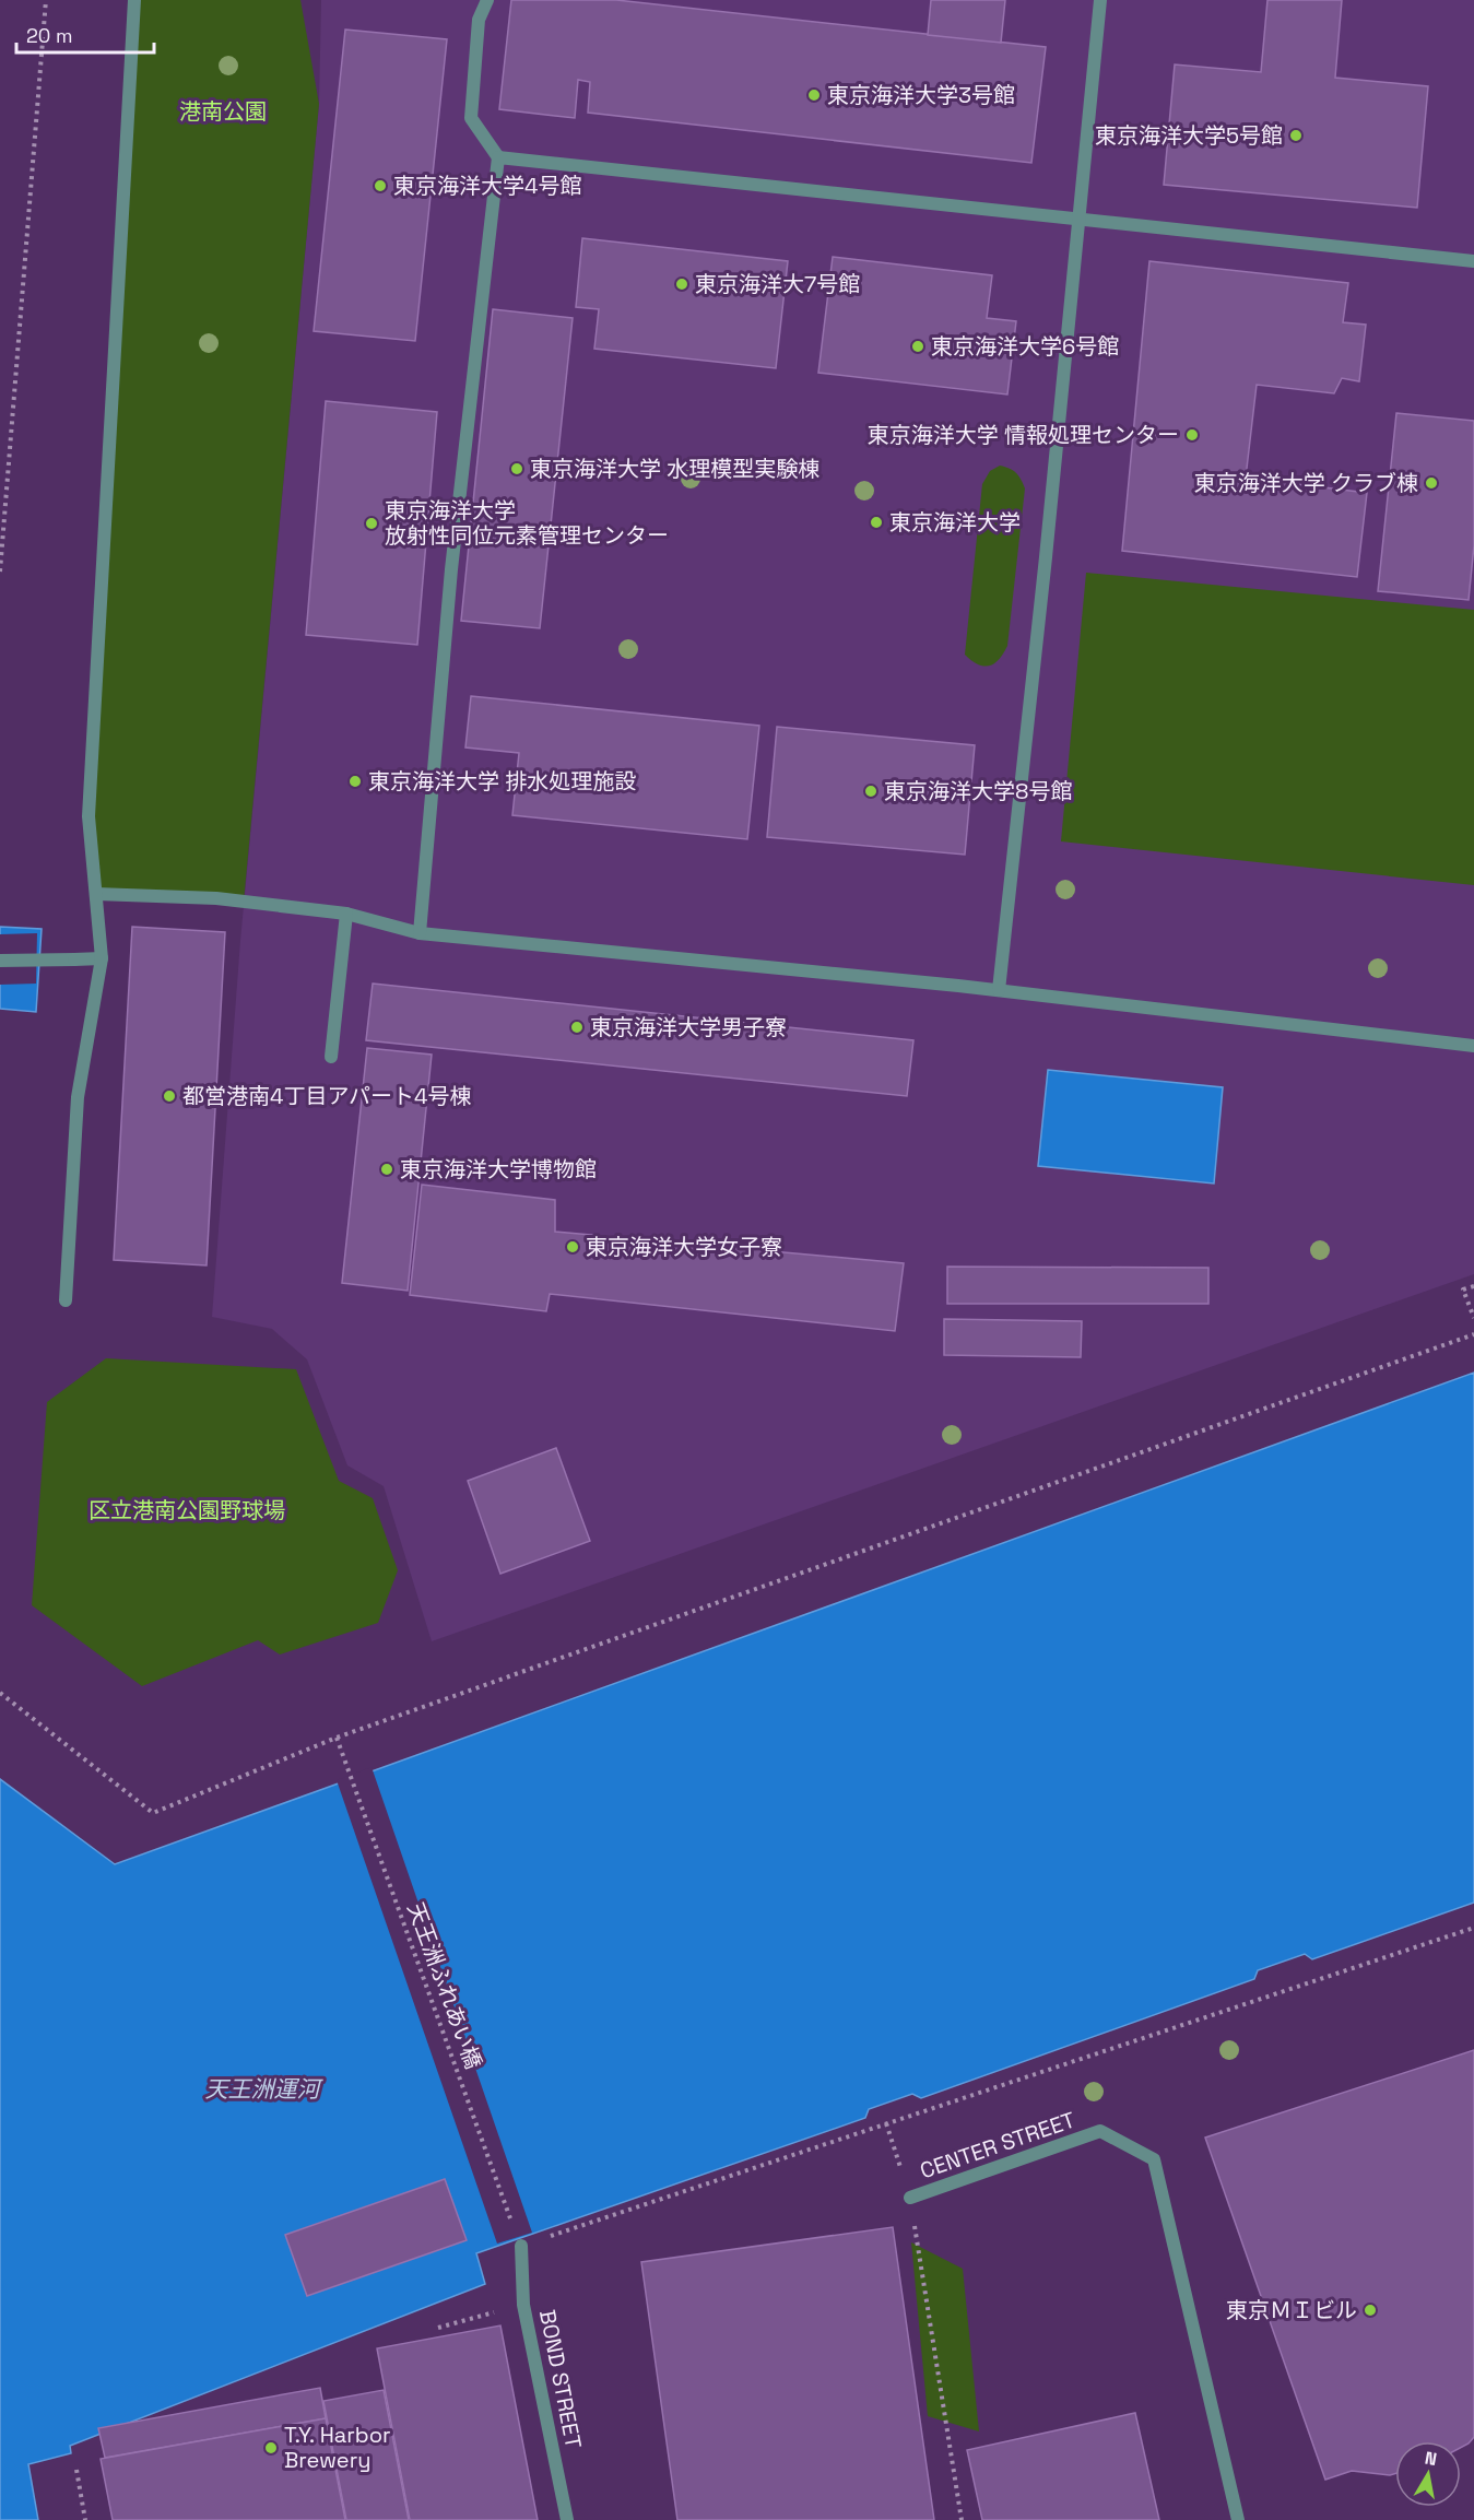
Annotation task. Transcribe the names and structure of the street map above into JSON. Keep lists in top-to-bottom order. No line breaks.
{"streets":{"street":["CENTER STREET","BOND STREET"],"path":["天王洲ふれあい橋"]},"crossings":[["天王洲ふれあい橋","BOND STREET"]],"water":["天王洲運河"],"parks":["港南公園","区立港南公園野球場"],"places":["東京海洋大学3号館","東京海洋大学5号館","東京海洋大学4号館","東京海洋大7号館","東京海洋大学6号館","東京海洋大学 情報処理センター","東京海洋大学 水理模型実験棟","東京海洋大学 クラブ棟","東京海洋大学","東京海洋大学 放射性同位元素管理センター","東京海洋大学 排水処理施設","東京海洋大学8号館","東京海洋大学男子寮","都営港南4丁目アパート4号棟","東京海洋大学博物館","東京海洋大学女子寮","東京ＭＩビル","T.Y. Harbor Brewery"],"scale_bar":"20 m","north":"top"}
